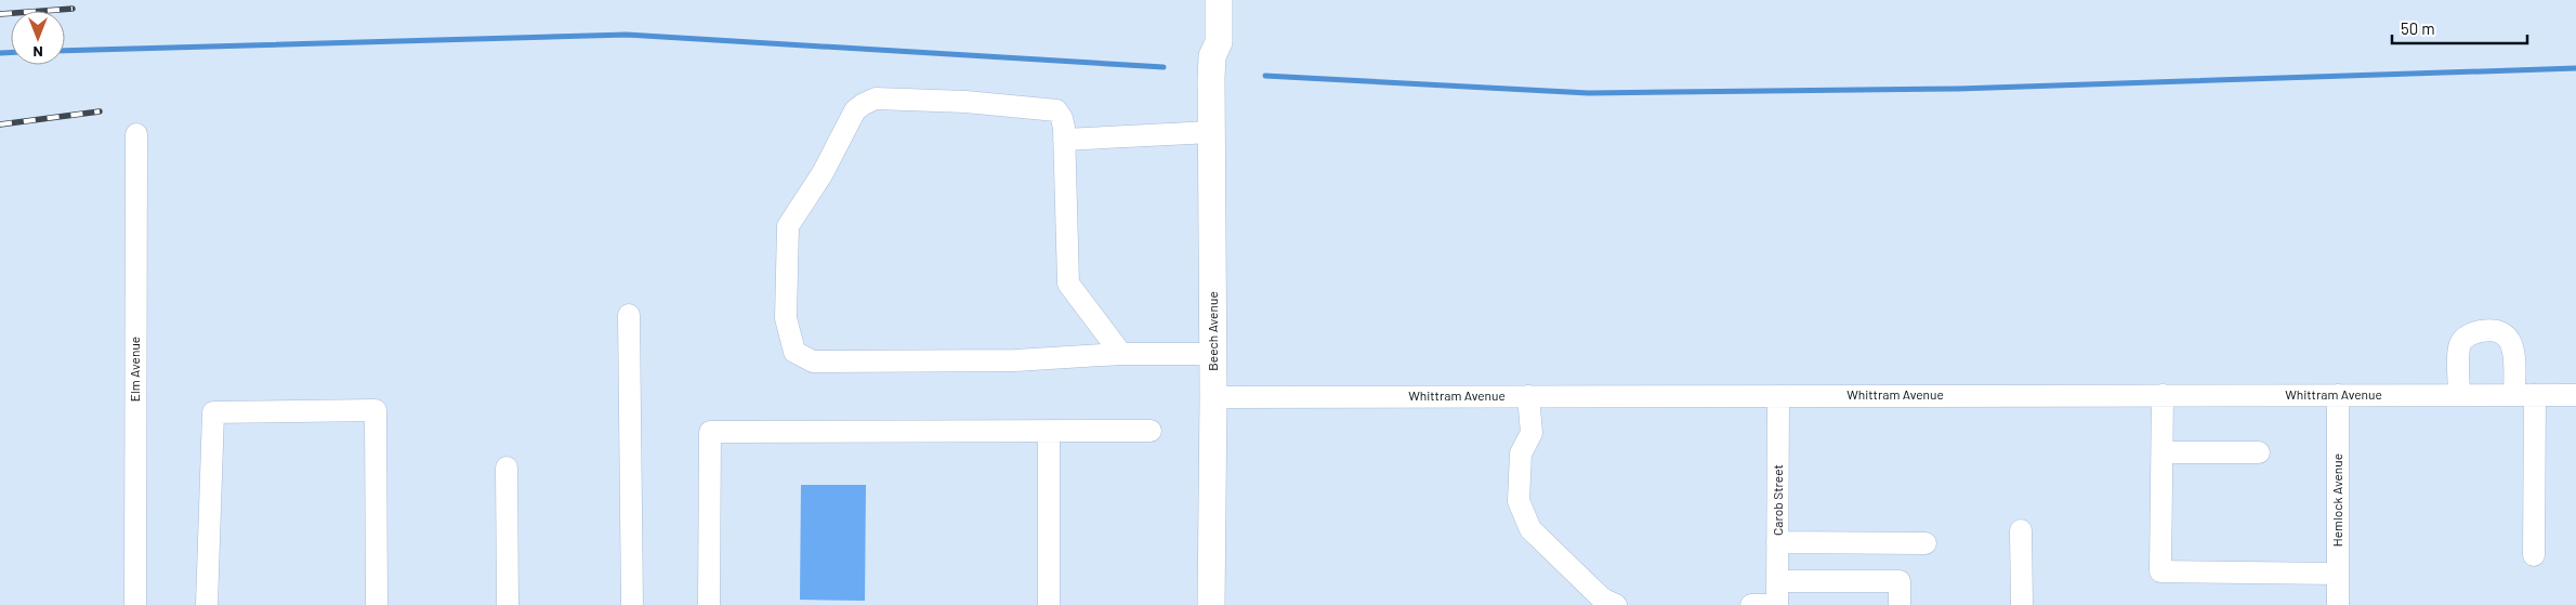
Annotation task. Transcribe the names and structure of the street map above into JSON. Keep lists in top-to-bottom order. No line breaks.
{"streets":{"main road":["Beech Avenue"],"street":["Elm Avenue","Whittram Avenue","Carob Street","Hemlock Avenue"]},"crossings":[["Beech Avenue","Whittram Avenue"],["Whittram Avenue","Carob Street"],["Whittram Avenue","Hemlock Avenue"]],"scale_bar":"50 m","north":"bottom"}
